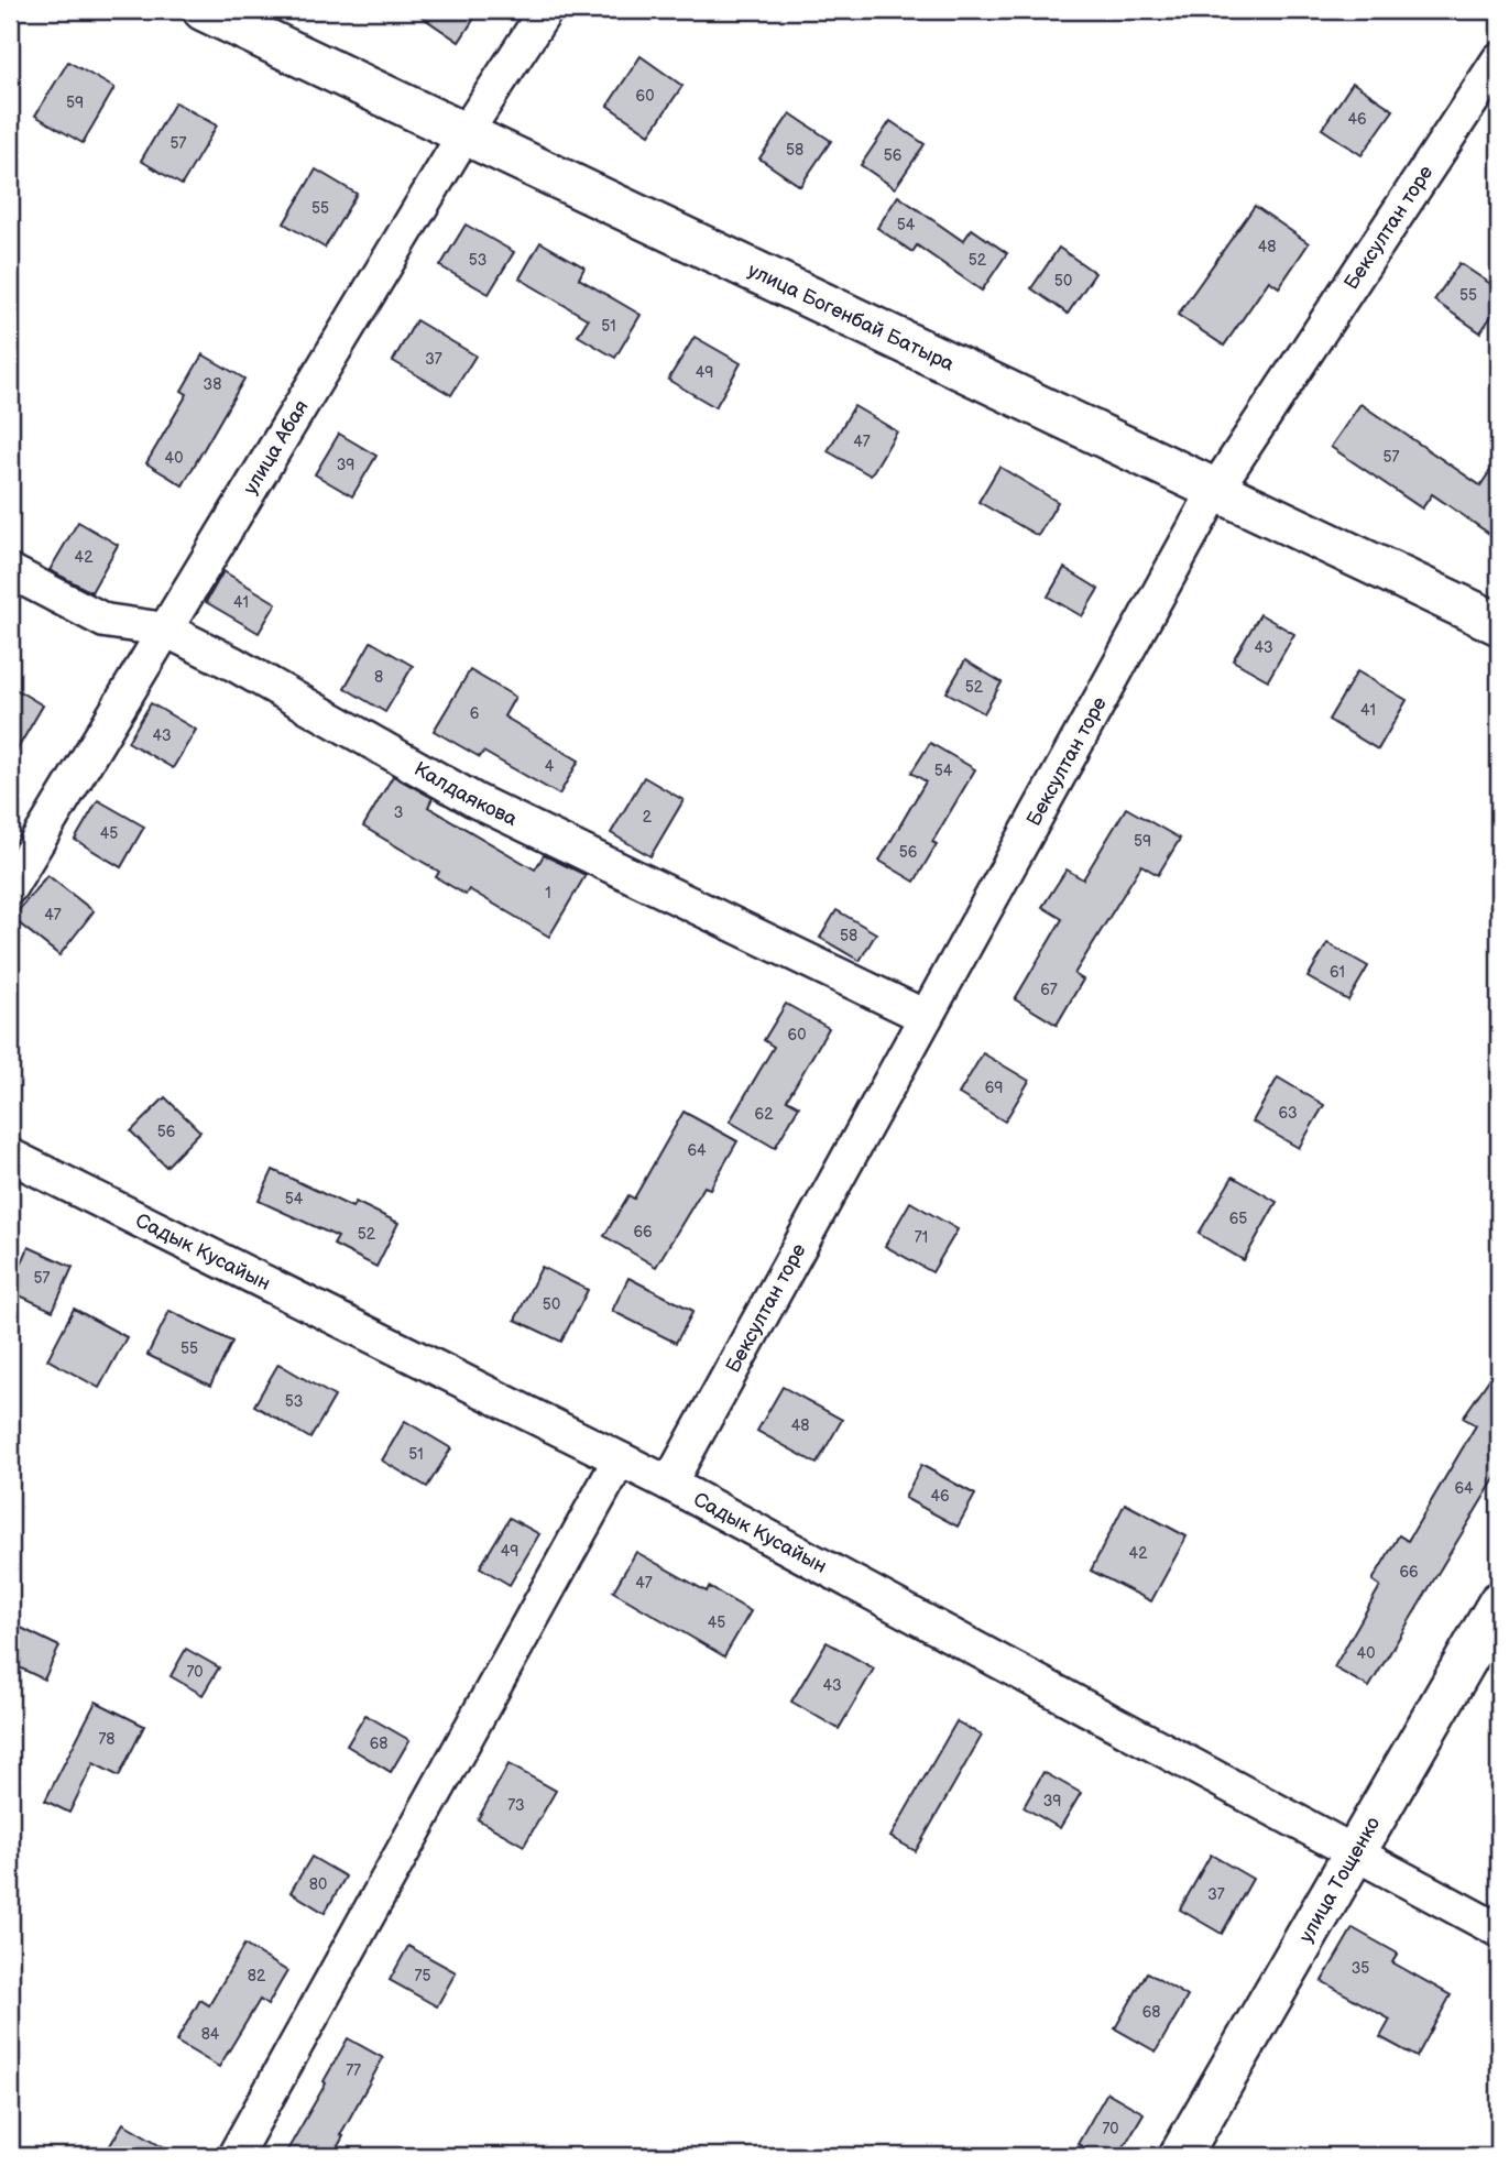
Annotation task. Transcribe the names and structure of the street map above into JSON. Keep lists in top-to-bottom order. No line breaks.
{"streets":{"street":["Бексултан торе","улица Богенбай Батыра","улица Абая","Калдаякова","Садык Кусайын","улица Тощенко"]},"crossings":[["Бексултан торе","улица Богенбай Батыра"],["Бексултан торе","Калдаякова"],["Бексултан торе","Садык Кусайын"],["улица Богенбай Батыра","улица Абая"],["улица Абая","Калдаякова"],["Садык Кусайын","улица Тощенко"]],"house_numbers":["60","59","46","57","58","56","55","54","48","53","52","50","55","51","37","49","38","47","57","40","39","42","41","43","8","52","41","6","43","4","54","3","2","45","59","56","1","47","58","61","67","60","69","63","62","56","64","54","65","66","52","71","57","50","55","53","48","51","64","46","49","42","66","47","45","40","70","43","78","68","39","73","80","37","35","82","75","68","84","77","70"]}
